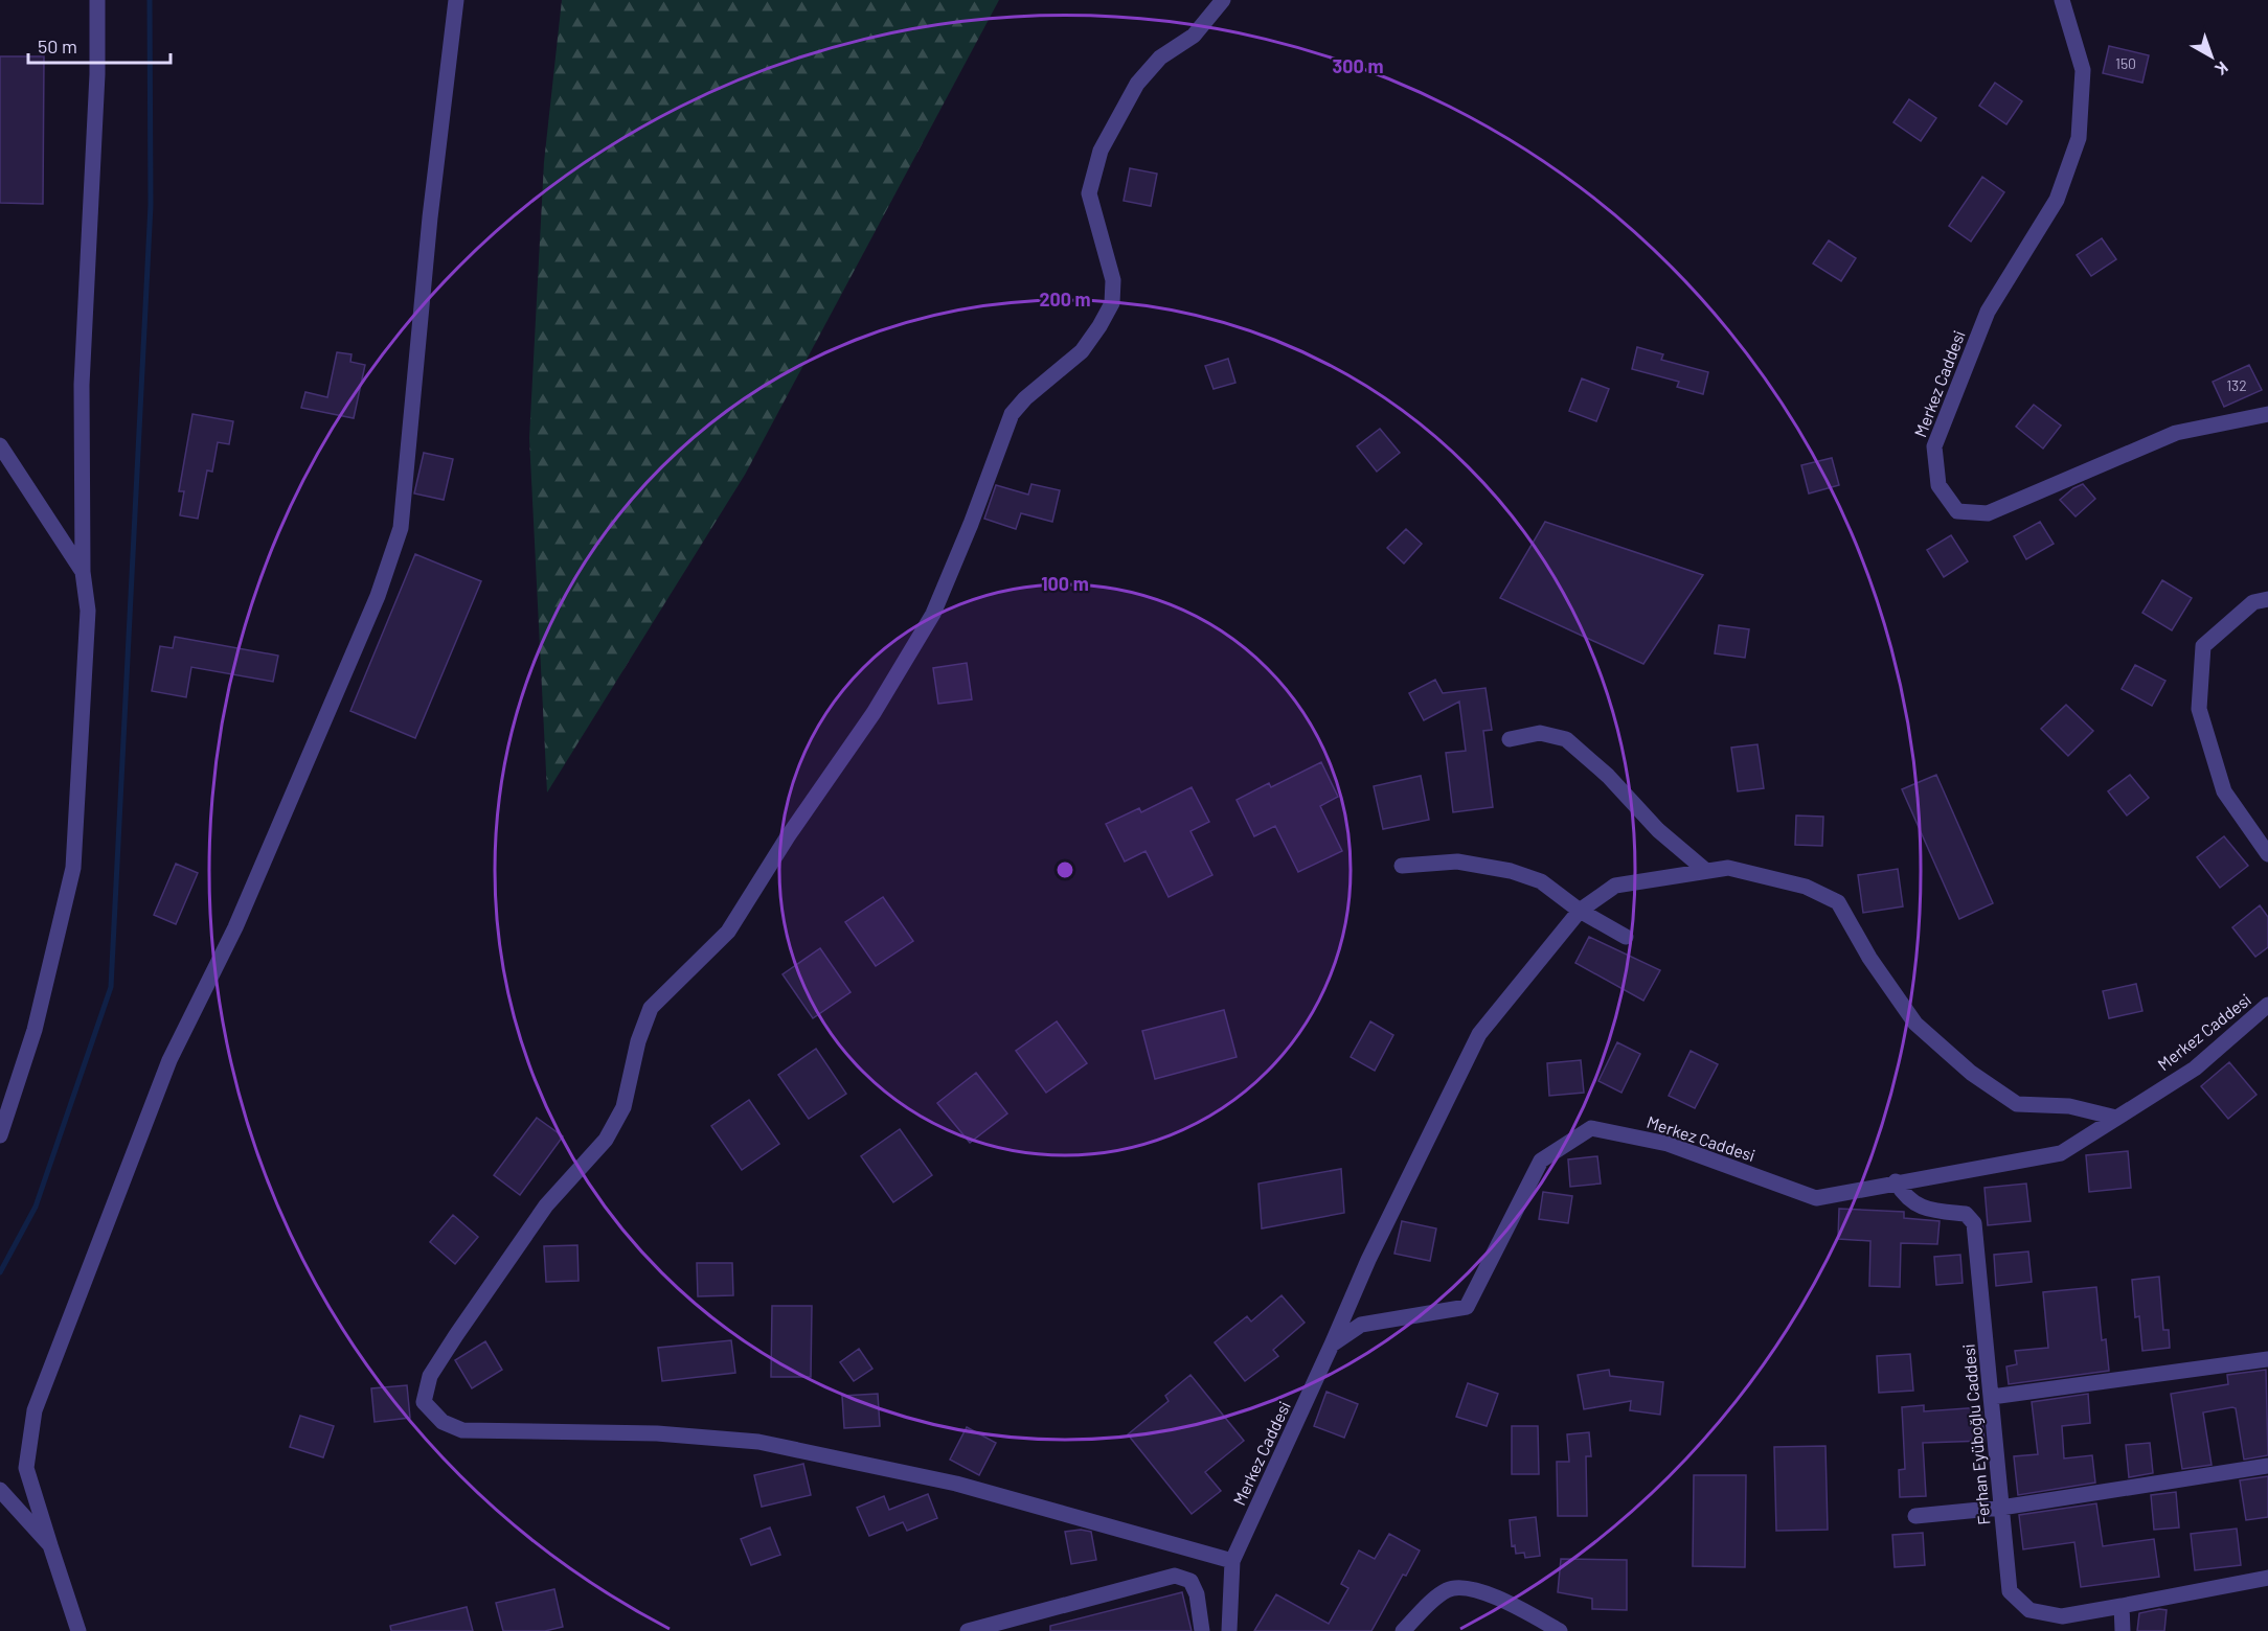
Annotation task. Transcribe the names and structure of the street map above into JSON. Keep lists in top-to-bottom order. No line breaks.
{"streets":{"street":["Merkez Caddesi","Ferhan Eyüboğlu Caddesi"]},"crossings":[["Merkez Caddesi","Ferhan Eyüboğlu Caddesi"]],"house_numbers":["150","132"],"scale_bar":"50 m","north":"bottom right","rings":["300 m","200 m","100 m"]}
